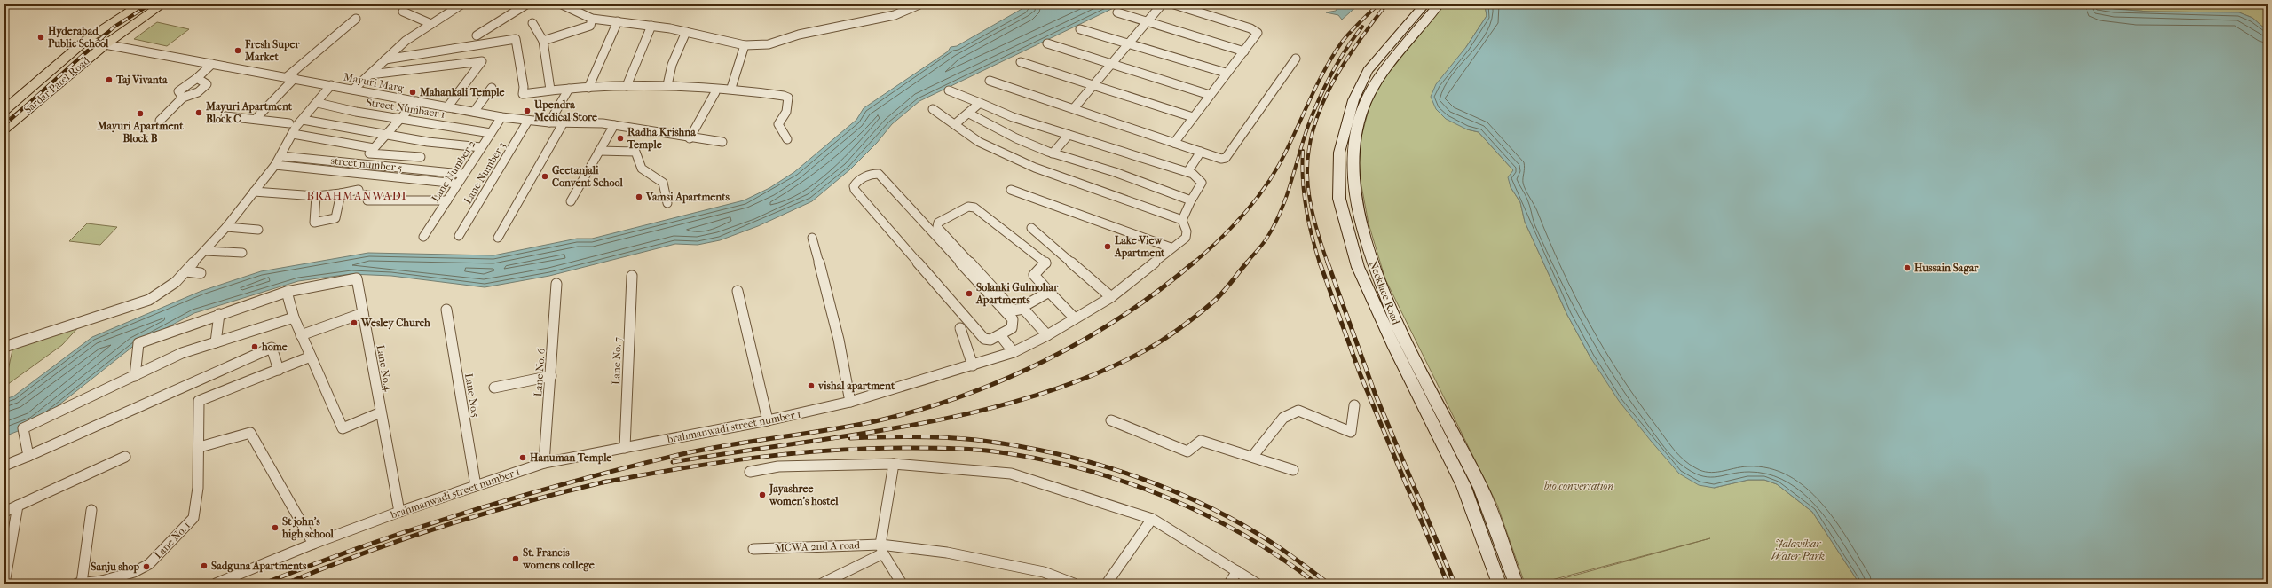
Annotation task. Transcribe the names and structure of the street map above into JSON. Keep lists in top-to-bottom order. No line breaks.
{"streets":{"main road":["Sardar Patel Road","Necklace Road"],"street":["Mayuri Marg","Street Numbaer 1","street number 5","Lane Number 2","Lane Number 3","Lane No. 7","Lane No.4","Lane No. 6","Lane No.5","brahmanwadi street number 1","Lane No. 1","MCWA 2nd A road"]},"crossings":[["Mayuri Marg","Sardar Patel Road"],["Mayuri Marg","Lane Number 2"],["Mayuri Marg","Lane Number 3"],["Street Numbaer 1","Lane Number 2"],["street number 5","Lane Number 2"],["Lane No. 7","brahmanwadi street number 1"],["Lane No.4","brahmanwadi street number 1"],["Lane No. 6","brahmanwadi street number 1"],["Lane No.5","brahmanwadi street number 1"]],"districts":["BRAHMANWADI"],"parks":["bio conversation","Jalavihar Water Park"],"places":["Hyderabad Public School","Fresh Super Market","Taj Vivanta","Mahankali Temple","Upendra Medical Store","Mayuri Apartment Block C","Mayuri Apartment Block B","Radha Krishna Temple","Geetanjali Convent School","Vamsi Apartments","Lake View Apartment","Hussain Sagar","Solanki Gulmohar Apartments","Wesley Church","home","vishal apartment","Hanuman Temple","Jayashree women's hostel","St john's high school","St. Francis womens college","Sadguna Apartments","Sanju shop"]}
